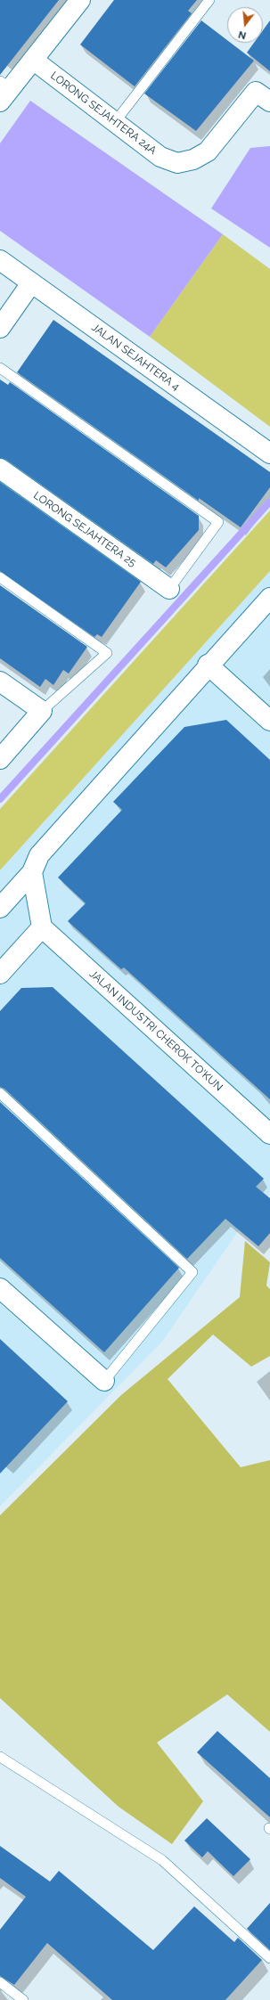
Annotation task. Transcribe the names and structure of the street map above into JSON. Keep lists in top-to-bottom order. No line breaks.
{"streets":{"street":["LORONG SEJAHTERA 24A","JALAN SEJAHTERA 4","LORONG SEJAHTERA 25","JALAN INDUSTRI CHEROK TO'KUN"]},"north":"bottom"}
